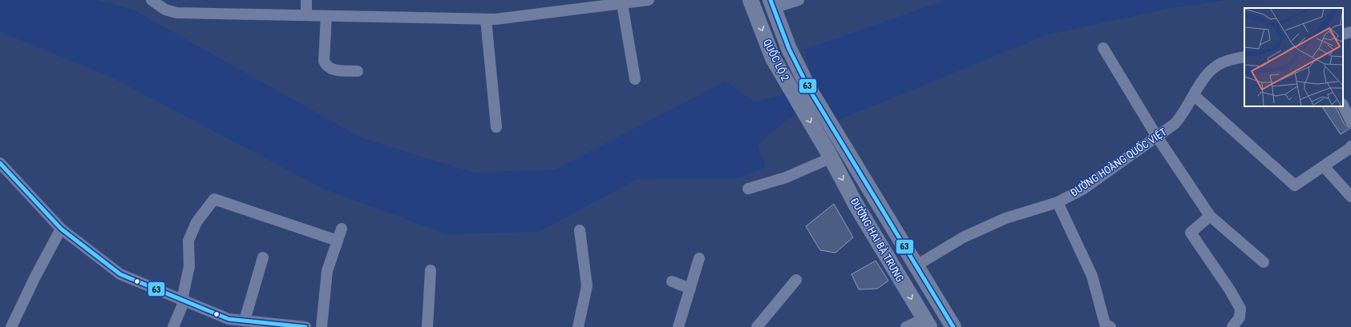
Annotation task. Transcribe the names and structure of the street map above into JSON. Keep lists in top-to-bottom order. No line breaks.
{"streets":{"highway":["QUỐC LỘ 2","ĐƯỜNG HAI BÀ TRƯNG"],"street":["ĐƯỜNG HOÀNG QUỐC VIỆT"]},"crossings":[["QUỐC LỘ 2","ĐƯỜNG HAI BÀ TRƯNG"],["ĐƯỜNG HOÀNG QUỐC VIỆT","ĐƯỜNG HAI BÀ TRƯNG"]],"lines":["transit line 63"]}
